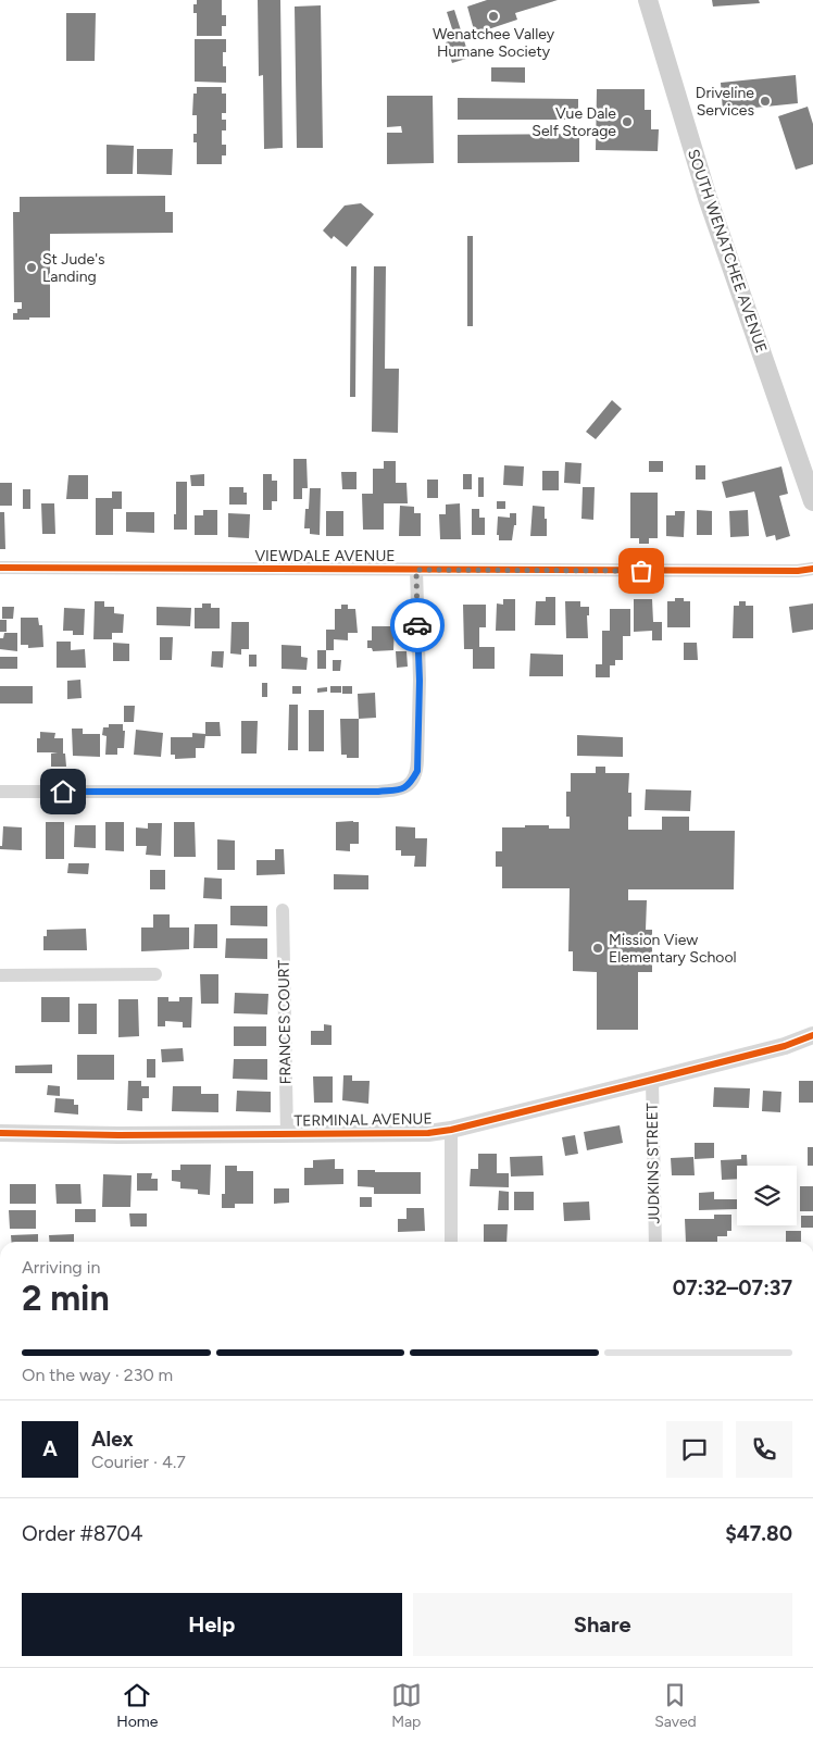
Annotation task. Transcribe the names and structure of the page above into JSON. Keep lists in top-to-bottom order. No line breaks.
{"streets":{"main road":["SOUTH WENATCHEE AVENUE"],"street":["VIEWDALE AVENUE","FRANCES COURT","TERMINAL AVENUE","JUDKINS STREET"]},"crossings":[["FRANCES COURT","TERMINAL AVENUE"],["TERMINAL AVENUE","JUDKINS STREET"]],"places":["Wenatchee Valley Humane Society","Driveline Services","Vue Dale Self Storage","St Jude's Landing","Mission View Elementary School"],"page":{"heading":["2 min","Arriving in","07:32–07:37"],"panel":["Alex","Courier · 4.7","Order #8704","$47.80"],"bar":"On the way · 230 m","round":"A","buttons":["Help","Share"],"tabs":["Home","Map","Saved"]}}
